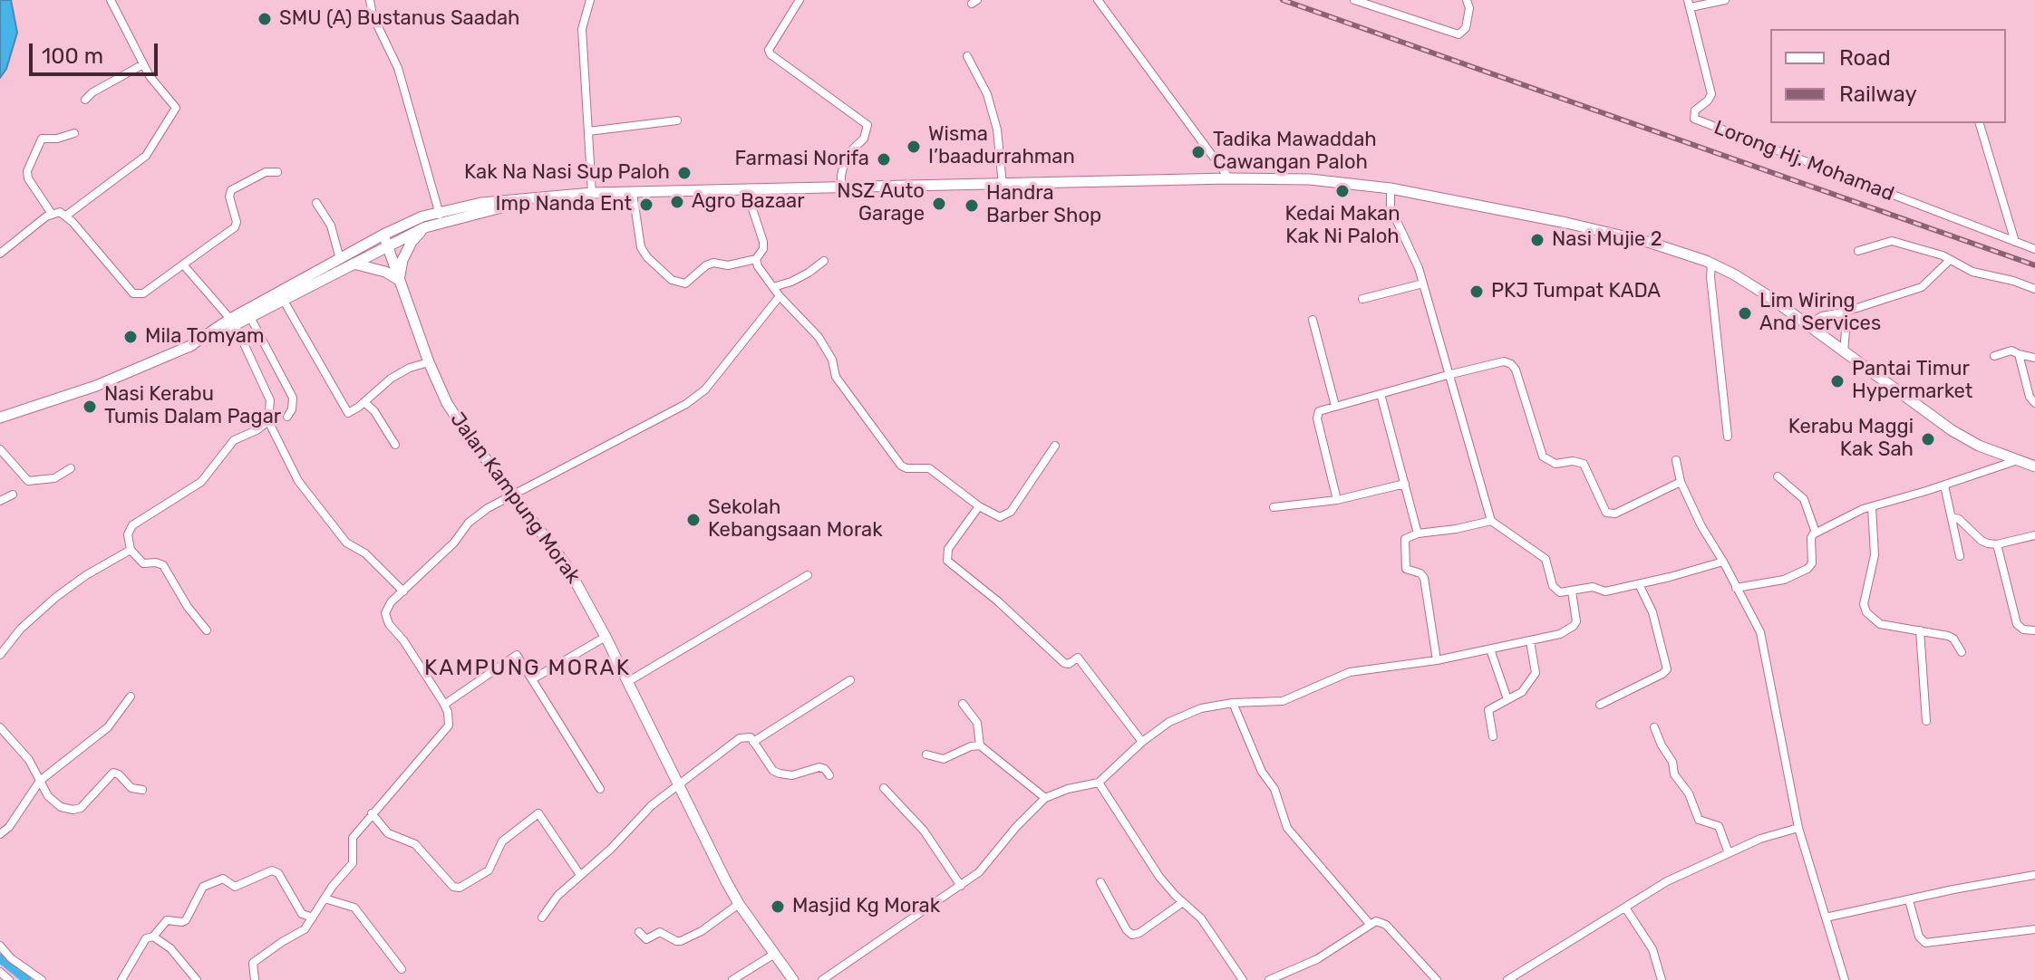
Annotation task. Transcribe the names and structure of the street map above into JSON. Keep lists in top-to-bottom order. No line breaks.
{"streets":{"main road":["Jalan Kampung Morak"],"street":["Lorong Hj. Mohamad"]},"districts":["KAMPUNG MORAK"],"places":["SMU (A) Bustanus Saadah","Wisma I’baadurrahman","Tadika Mawaddah Cawangan Paloh","Farmasi Norifa","Kak Na Nasi Sup Paloh","Kedai Makan Kak Ni Paloh","Agro Bazaar","NSZ Auto Garage","Imp Nanda Ent","Handra Barber Shop","Nasi Mujie 2","PKJ Tumpat KADA","Lim Wiring And Services","Mila Tomyam","Pantai Timur Hypermarket","Nasi Kerabu Tumis Dalam Pagar","Kerabu Maggi Kak Sah","Sekolah Kebangsaan Morak","Masjid Kg Morak"],"legend":["Road","Railway"],"scale_bar":"100 m"}
